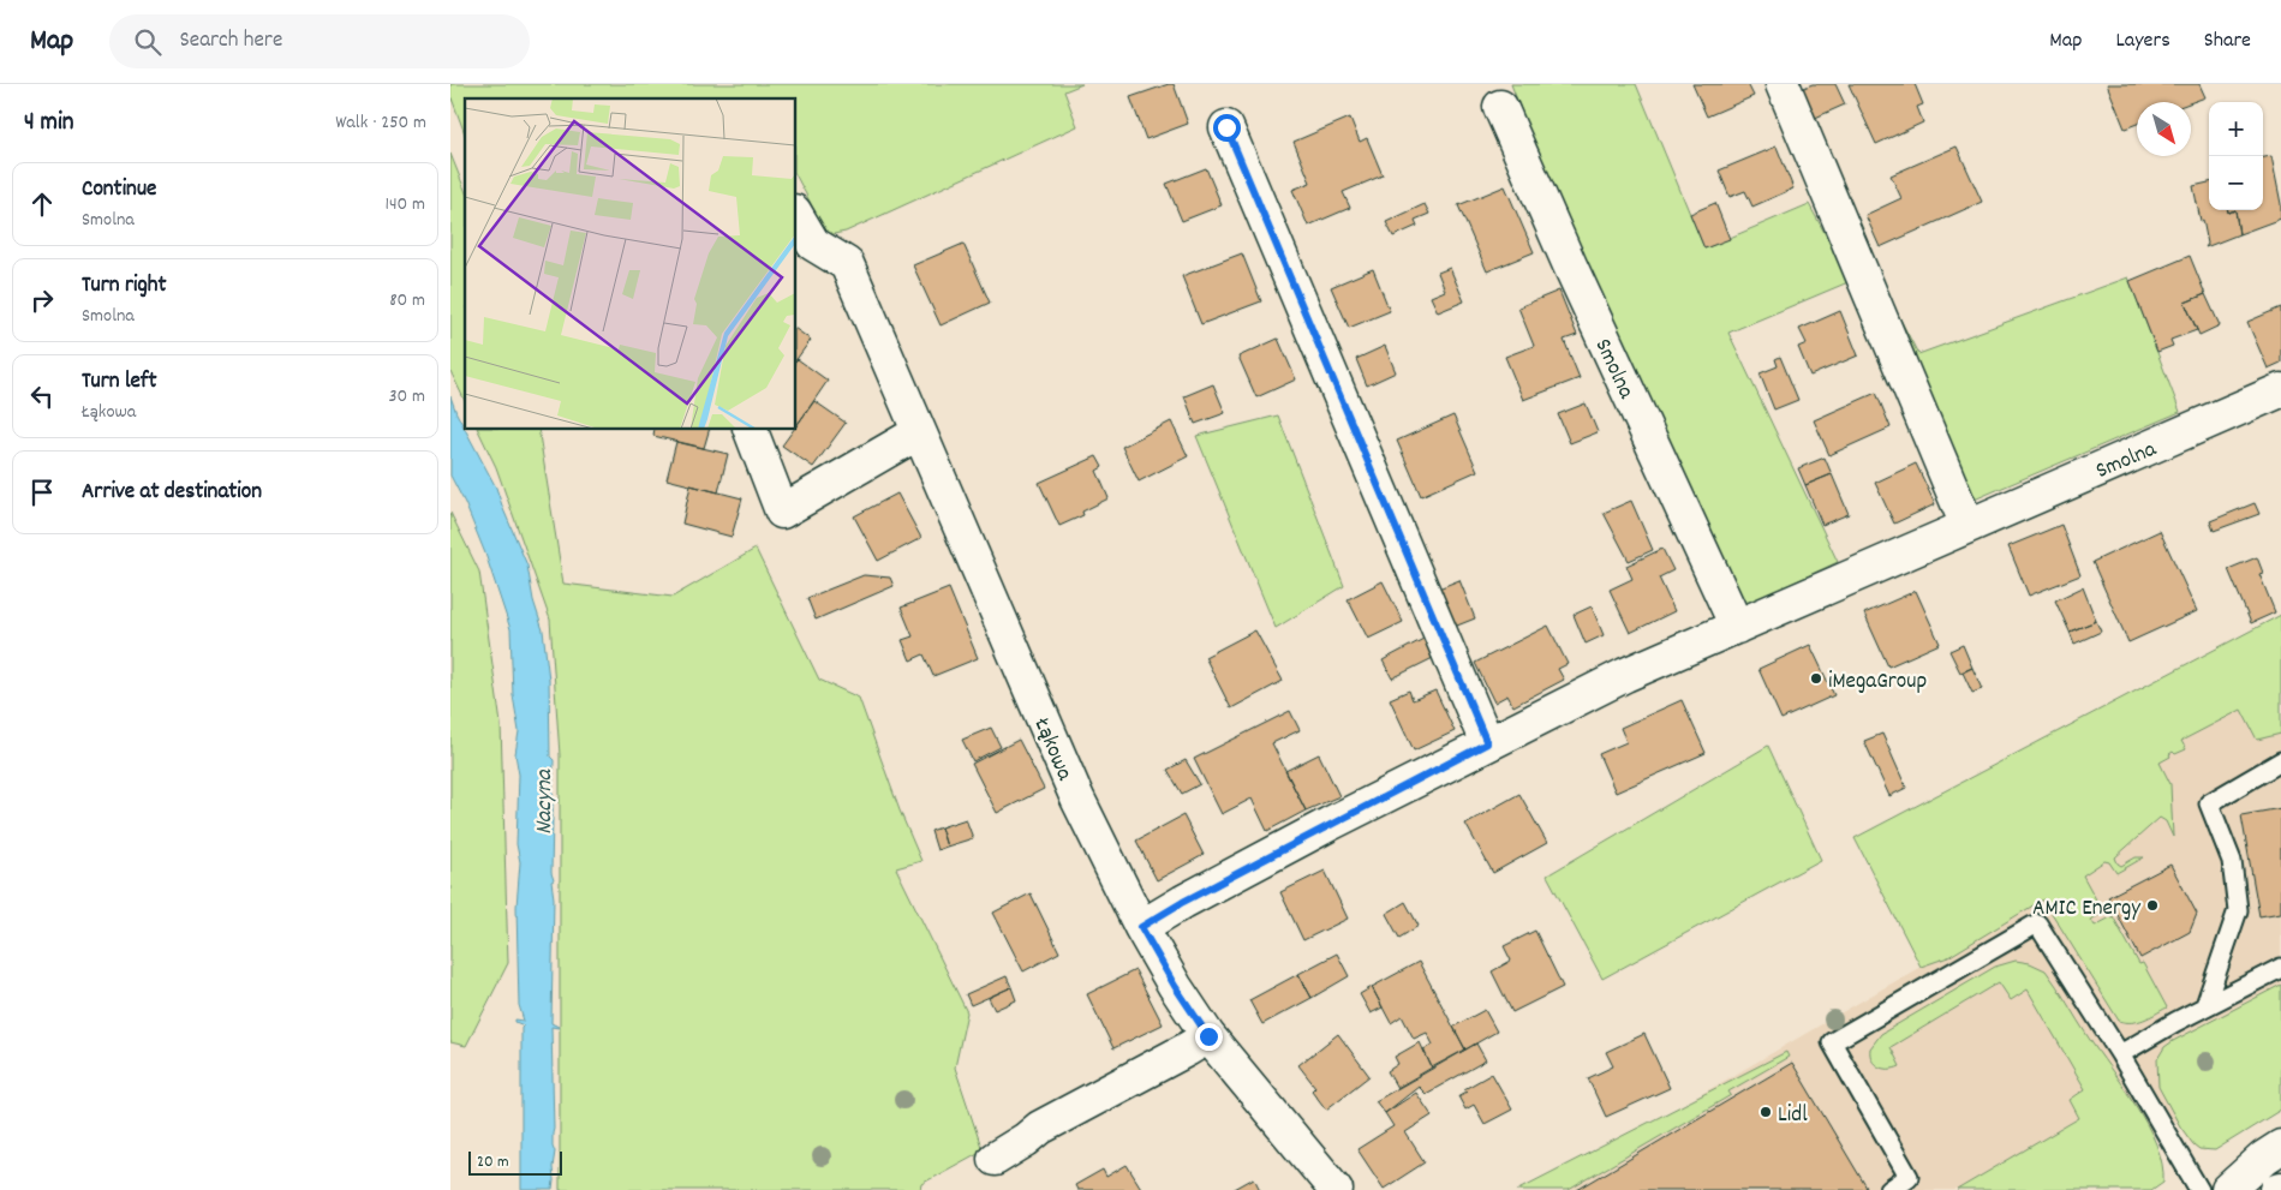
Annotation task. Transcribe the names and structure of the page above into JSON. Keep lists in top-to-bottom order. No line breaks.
{"streets":{"street":["Smolna","Łąkowa"]},"crossings":[["Smolna","Łąkowa"]],"water":["Nacyna"],"places":["iMegaGroup","AMIC Energy","Lidl"],"scale_bar":"20 m","north":"bottom right","page":{"header":"Map","search":"Search here","nav":["Map","Layers","Share"],"heading":["4 min","Walk · 250 m"],"map_buttons":["+","−"],"list":[["Continue","Smolna","140 m"],["Turn right","Smolna","80 m"],["Turn left","Łąkowa","30 m"],"Arrive at destination"],"scale":"20 m"}}
